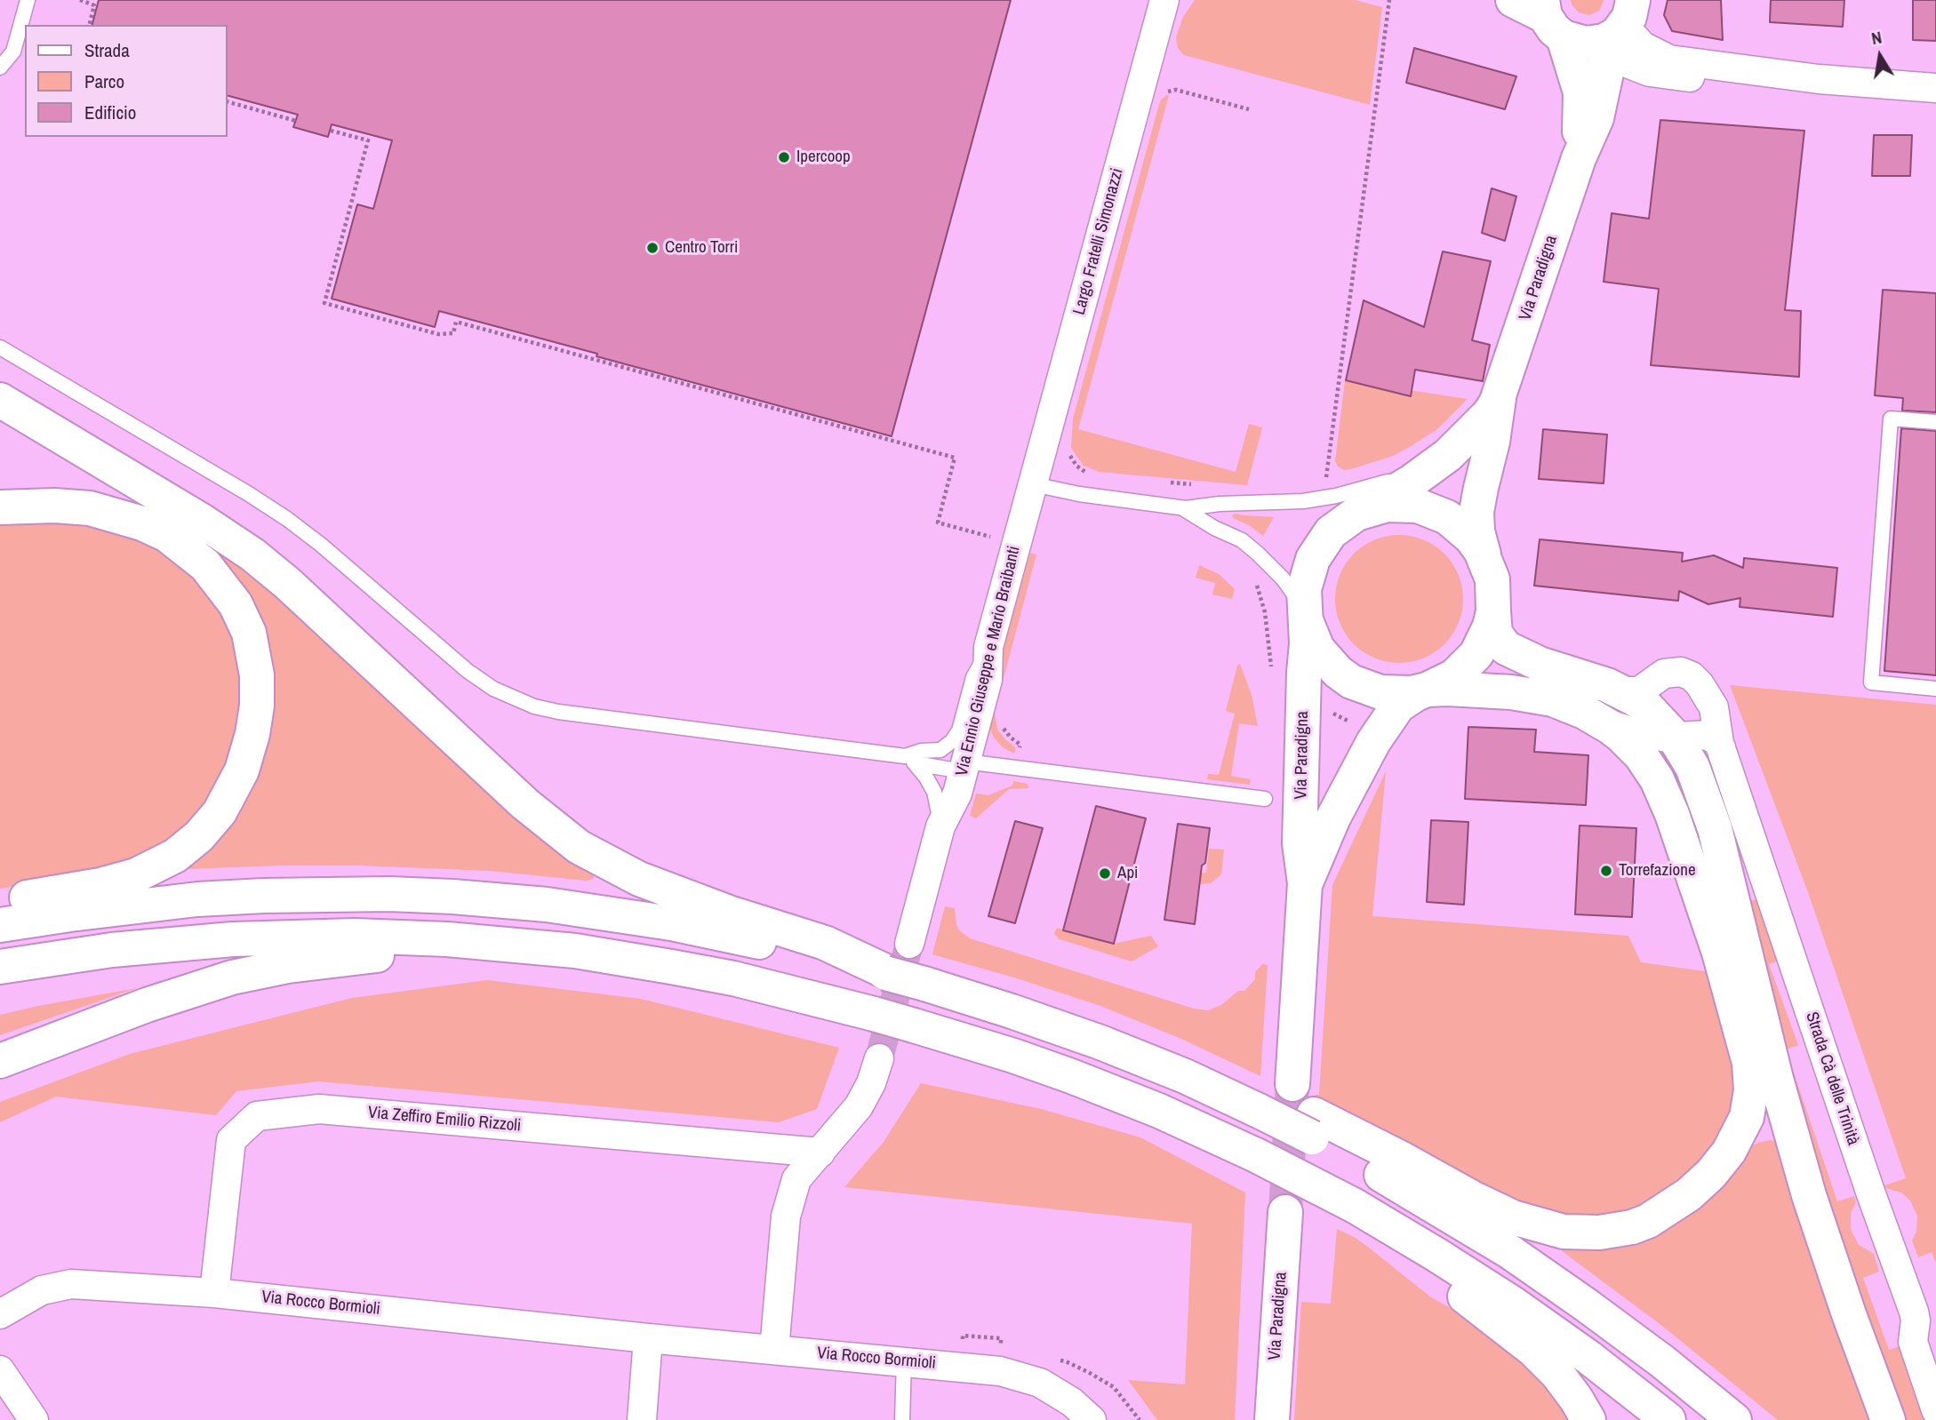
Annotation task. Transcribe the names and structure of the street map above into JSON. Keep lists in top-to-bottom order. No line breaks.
{"streets":{"main road":["Via Paradigna"],"street":["Largo Fratelli Simonazzi","Via Ennio Giuseppe e Mario Braibanti","Strada Cà delle Trinità","Via Zeffiro Emilio Rizzoli","Via Rocco Bormioli"]},"crossings":[["Largo Fratelli Simonazzi","Via Ennio Giuseppe e Mario Braibanti"],["Via Zeffiro Emilio Rizzoli","Via Rocco Bormioli"]],"places":["Ipercoop","Centro Torri","Torrefazione","Api"],"legend":["Strada","Parco","Edificio"],"north":"top"}
